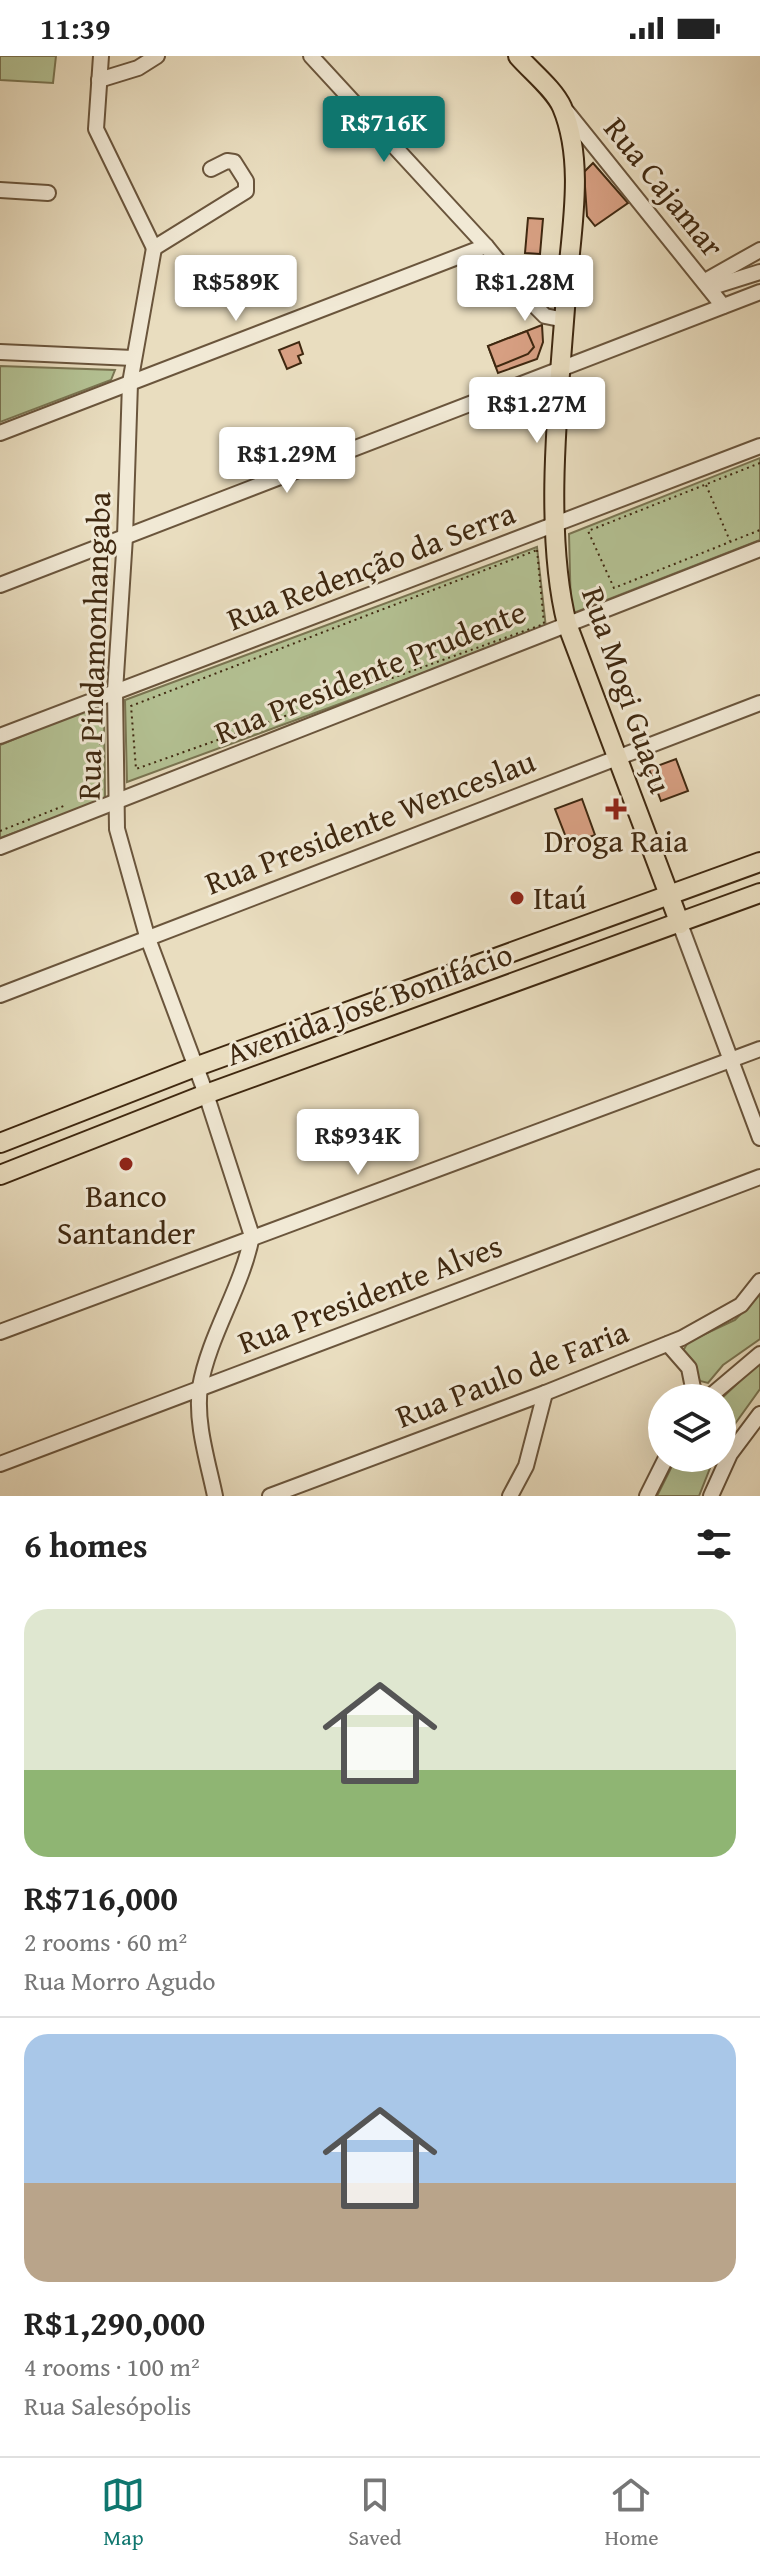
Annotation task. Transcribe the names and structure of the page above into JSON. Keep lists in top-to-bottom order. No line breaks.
{"streets":{"main road":["Rua Mogi Guaçu","Avenida José Bonifácio"],"street":["Rua Cajamar","Rua Redenção da Serra","Rua Pindamonhangaba","Rua Presidente Prudente","Rua Presidente Wenceslau","Rua Presidente Alves","Rua Paulo de Faria"]},"crossings":[["Rua Cajamar","Rua Mogi Guaçu"],["Rua Redenção da Serra","Rua Pindamonhangaba"],["Rua Redenção da Serra","Rua Mogi Guaçu"],["Rua Pindamonhangaba","Rua Presidente Prudente"],["Rua Pindamonhangaba","Rua Presidente Wenceslau"],["Rua Pindamonhangaba","Avenida José Bonifácio"],["Rua Presidente Prudente","Rua Mogi Guaçu"],["Rua Mogi Guaçu","Rua Presidente Wenceslau"],["Rua Mogi Guaçu","Avenida José Bonifácio"]],"places":{"health":["Droga Raia"],"other":["Itaú","Banco Santander"]},"page":{"status":"11:39","price":["R$716K","R$589K","R$1.28M","R$1.27M","R$1.29M","R$934K"],"heading":"6 homes","list":[{"name":"R$716,000","note":"2 rooms · 60 m² · Rua Morro Agudo"},{"name":"R$1,290,000","note":"4 rooms · 100 m² · Rua Salesópolis"}],"tabs":["Map","Saved","Home"]}}
